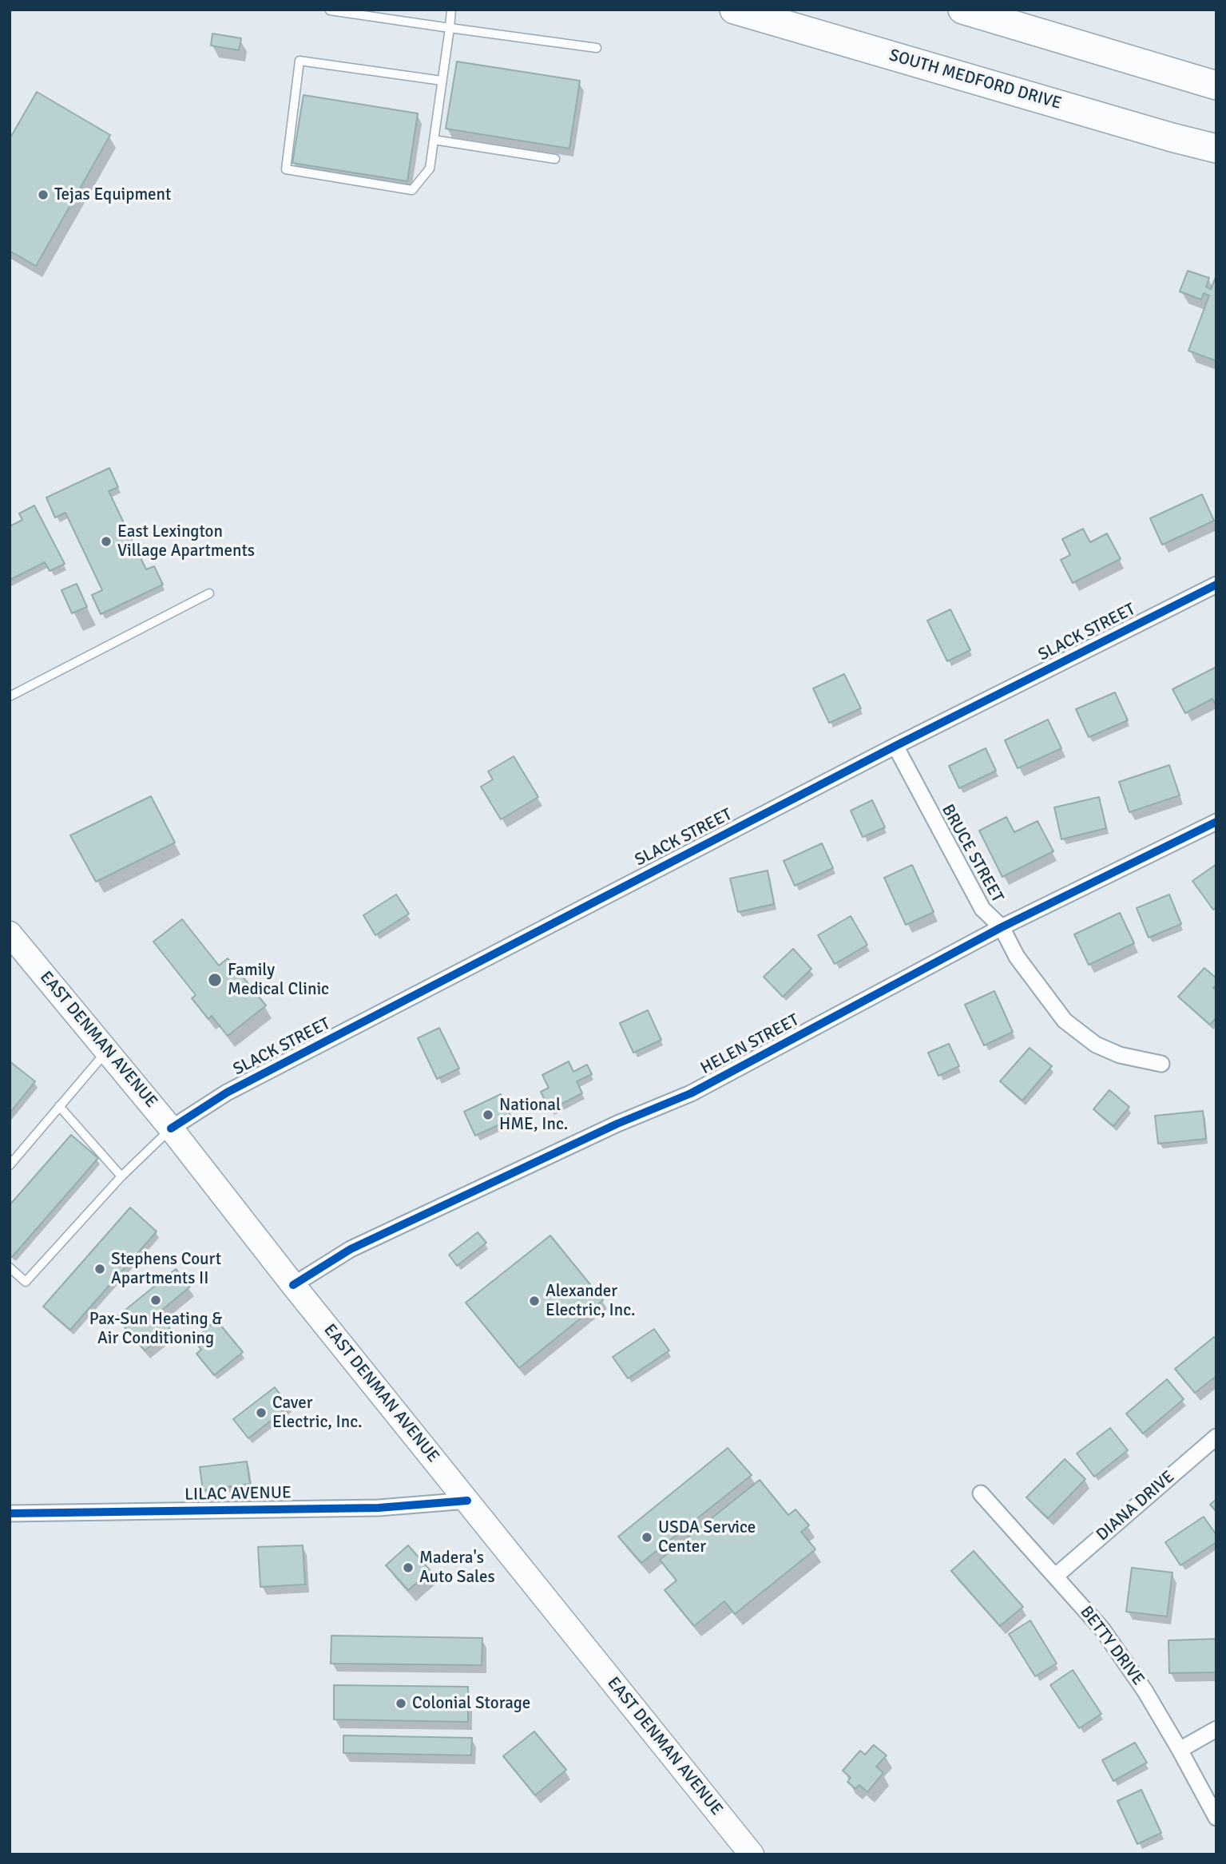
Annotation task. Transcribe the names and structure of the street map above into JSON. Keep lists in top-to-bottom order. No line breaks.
{"streets":{"highway":["SOUTH MEDFORD DRIVE"],"main road":["EAST DENMAN AVENUE"],"street":["SLACK STREET","BRUCE STREET","HELEN STREET","LILAC AVENUE","DIANA DRIVE","BETTY DRIVE"]},"crossings":[["SLACK STREET","BRUCE STREET"],["SLACK STREET","EAST DENMAN AVENUE"],["BRUCE STREET","HELEN STREET"],["EAST DENMAN AVENUE","HELEN STREET"],["EAST DENMAN AVENUE","LILAC AVENUE"],["DIANA DRIVE","BETTY DRIVE"]],"places":["Tejas Equipment","East Lexington Village Apartments","Family Medical Clinic","National HME, Inc.","Stephens Court Apartments II","Pax-Sun Heating & Air Conditioning","Alexander Electric, Inc.","Caver Electric, Inc.","USDA Service Center","Madera's Auto Sales","Colonial Storage"]}
